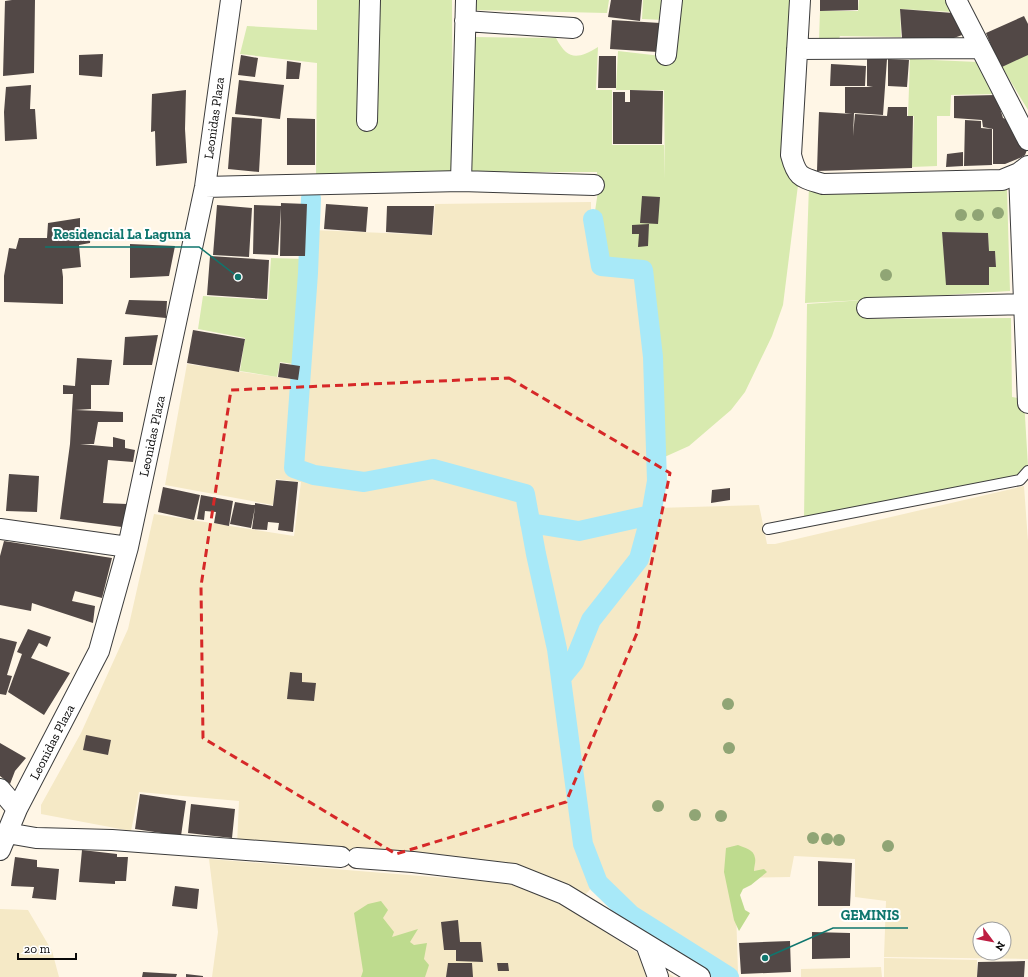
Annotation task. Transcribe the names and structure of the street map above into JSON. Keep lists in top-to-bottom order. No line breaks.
{"streets":{"street":["Leonidas Plaza"]},"places":["Residencial La Laguna","GEMINIS"],"scale_bar":"20 m","north":"bottom right"}
